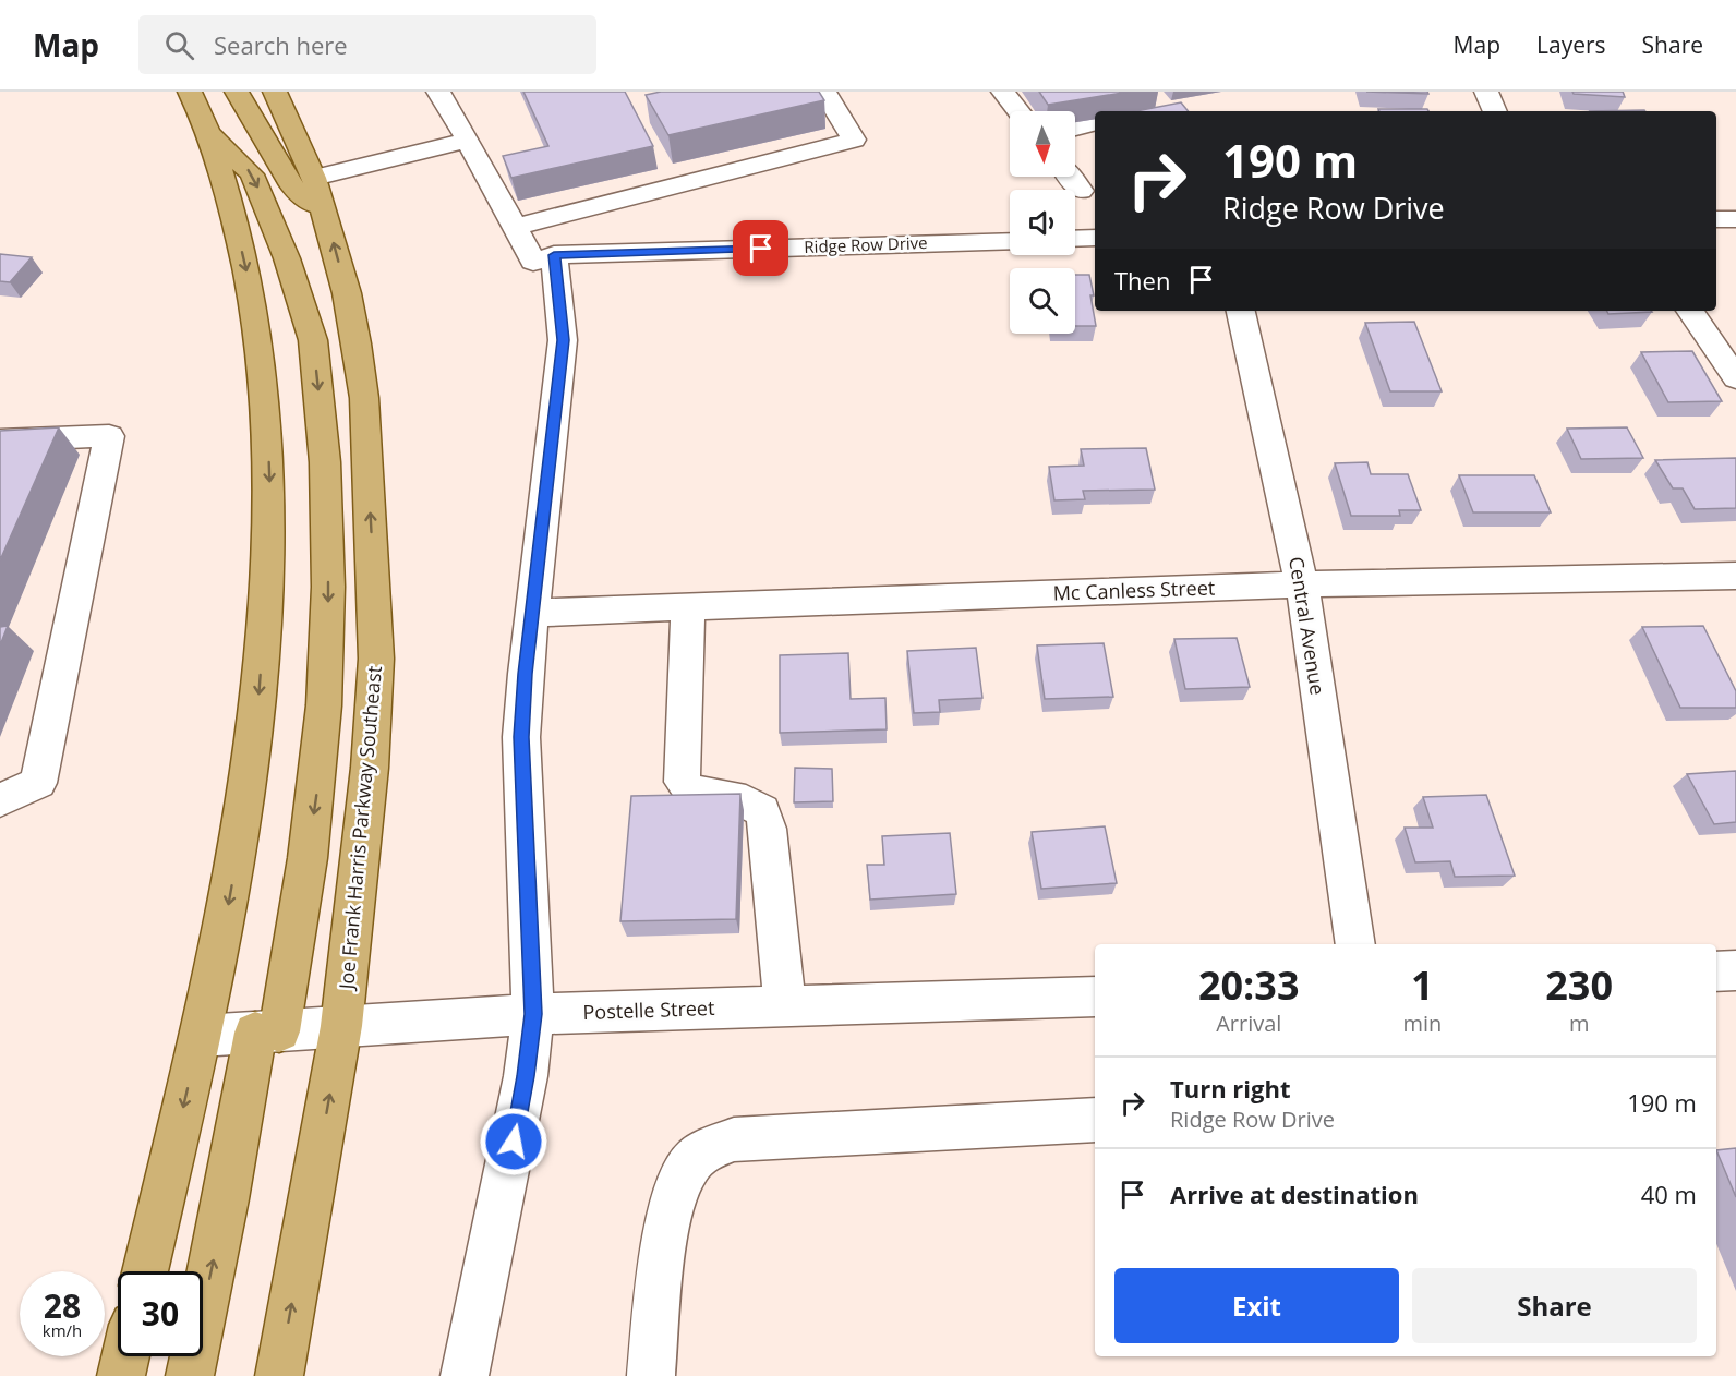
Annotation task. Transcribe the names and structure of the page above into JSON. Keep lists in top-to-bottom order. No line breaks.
{"streets":{"main road":["Joe Frank Harris Parkway Southeast"],"street":["Ridge Row Drive","Mc Canless Street","Central Avenue","Postelle Street"]},"crossings":[["Mc Canless Street","Central Avenue"],["Joe Frank Harris Parkway Southeast","Postelle Street"]],"north":"bottom","page":{"header":"Map","search":"Search here","nav":["Map","Layers","Share"],"turn":["190 m","Ridge Row Drive"],"then":"Then","eta":["20:33","Arrival","1","min","230","m"],"list":[{"name":"Turn right","note":"Ridge Row Drive","value":"190 m"},{"name":"Arrive at destination","value":"40 m"}],"buttons":["Exit","Share"],"speed":"28 km/h","limit":"30"}}
